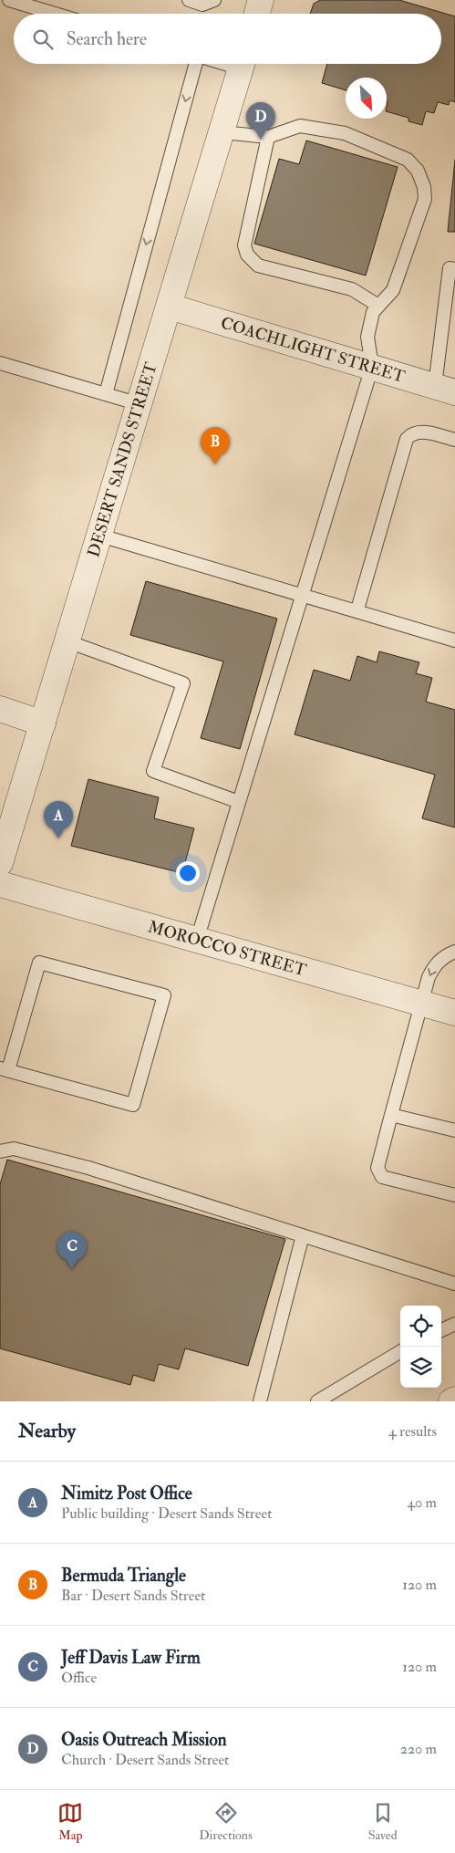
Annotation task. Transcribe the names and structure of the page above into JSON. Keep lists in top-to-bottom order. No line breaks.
{"streets":{"street":["COACHLIGHT STREET","DESERT SANDS STREET","MOROCCO STREET"]},"crossings":[["COACHLIGHT STREET","DESERT SANDS STREET"]],"north":"bottom right","page":{"search":"Search here","pins":["D","B","A","C"],"heading":["Nearby","4 results"],"list":[{"mark":"A","name":"Nimitz Post Office","note":"Public building · Desert Sands Street","value":"40 m"},{"mark":"B","name":"Bermuda Triangle","note":"Bar · Desert Sands Street","value":"120 m"},{"mark":"C","name":"Jeff Davis Law Firm","note":"Office","value":"120 m"},{"mark":"D","name":"Oasis Outreach Mission","note":"Church · Desert Sands Street","value":"220 m"}],"nav":["Map","Directions","Saved"]}}
